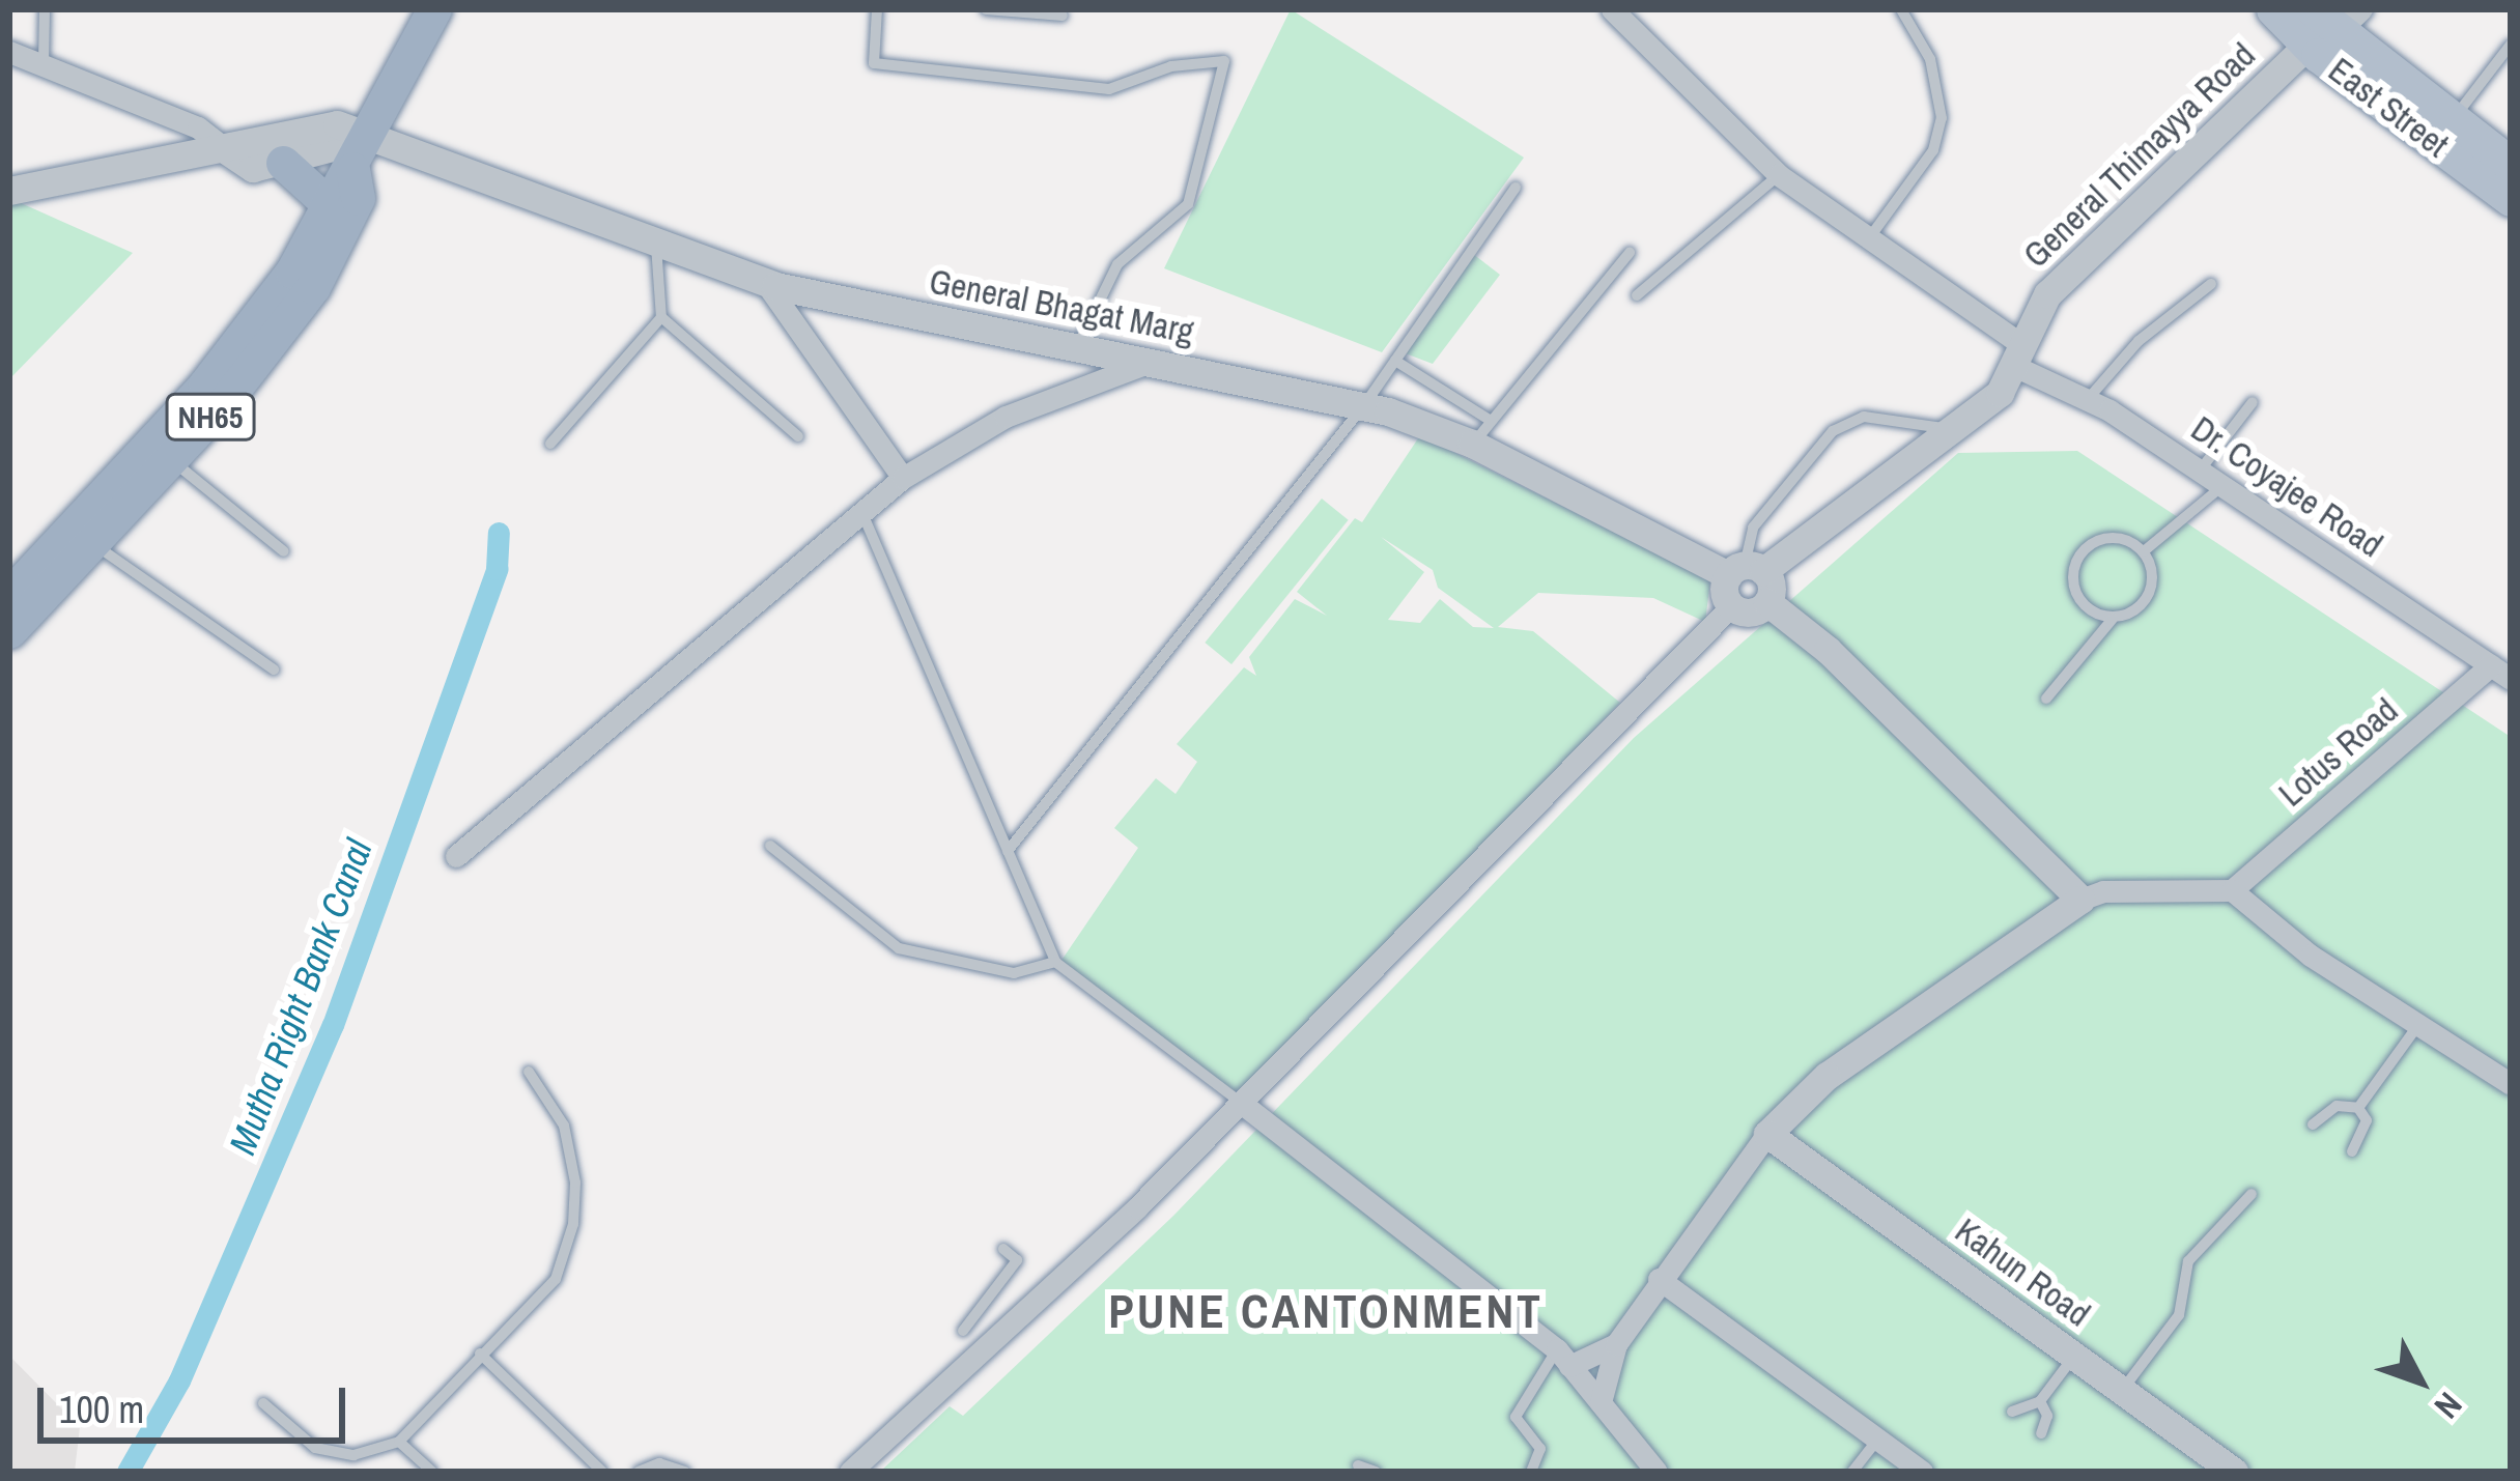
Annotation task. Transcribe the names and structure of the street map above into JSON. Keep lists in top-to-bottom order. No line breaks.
{"streets":{"highway":["NH65"],"main road":["East Street"],"street":["General Thimayya Road","General Bhagat Marg","Dr. Coyajee Road","Lotus Road","Kahun Road"]},"crossings":[["East Street","General Thimayya Road"],["General Thimayya Road","General Bhagat Marg"],["General Thimayya Road","Dr. Coyajee Road"],["General Bhagat Marg","NH65"],["Dr. Coyajee Road","Lotus Road"]],"districts":["PUNE CANTONMENT"],"water":["Mutha Right Bank Canal"],"scale_bar":"100 m","north":"bottom right"}
